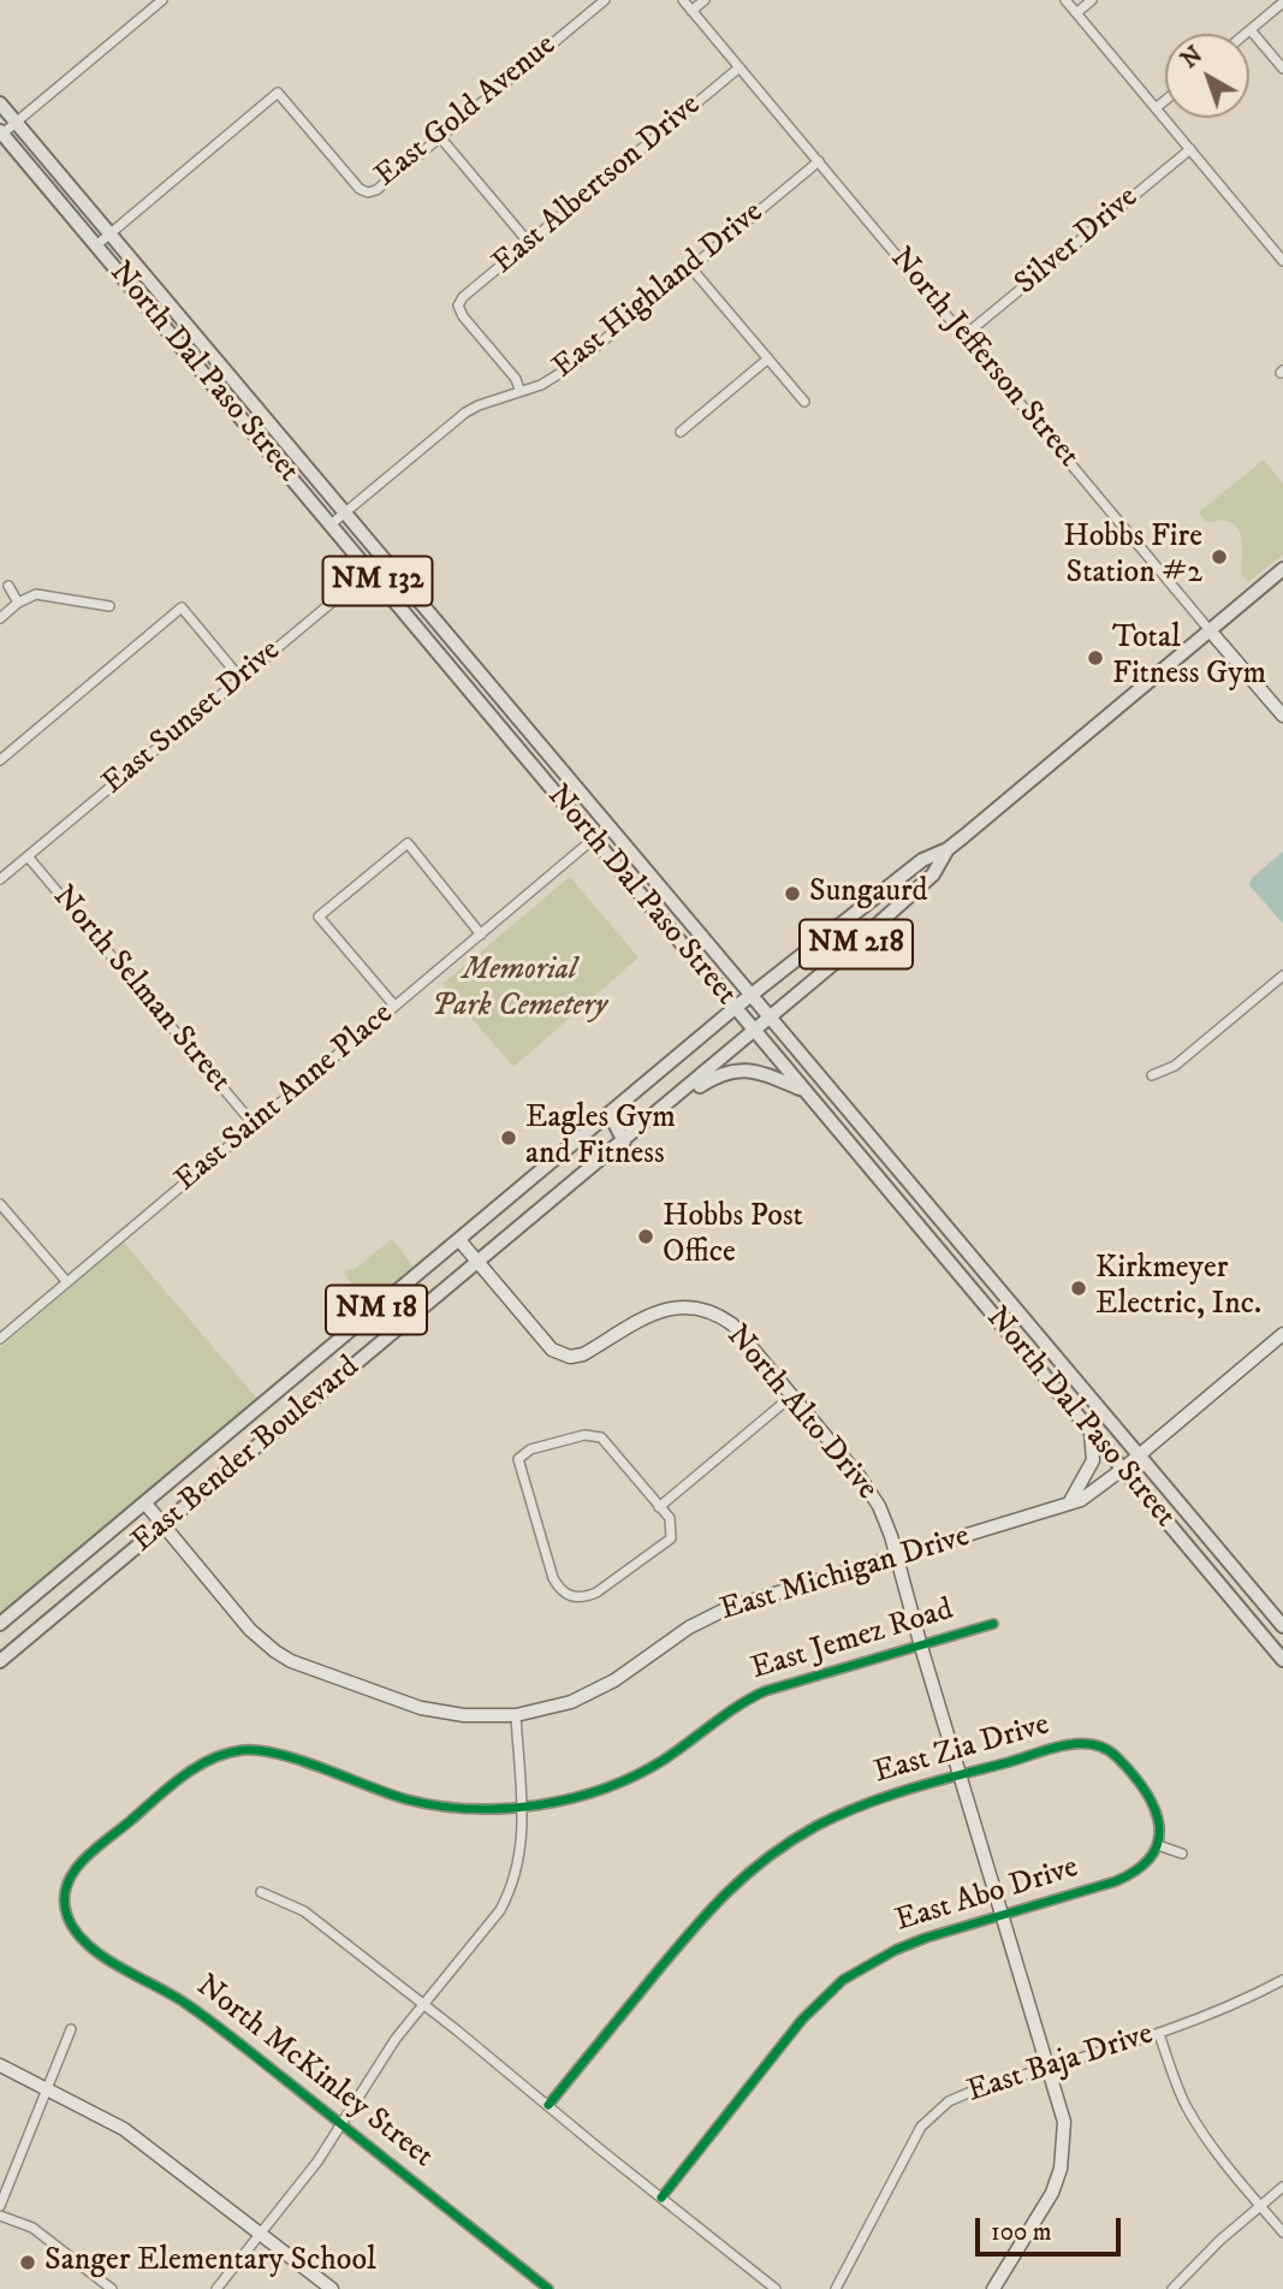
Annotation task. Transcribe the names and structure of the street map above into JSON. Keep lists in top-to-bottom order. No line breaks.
{"streets":{"main road":["North Dal Paso Street","NM 132","NM 218","NM 18","East Bender Boulevard"],"street":["East Gold Avenue","East Albertson Drive","Silver Drive","East Highland Drive","North Jefferson Street","East Sunset Drive","North Selman Street","East Saint Anne Place","North Alto Drive","East Michigan Drive","East Jemez Road","East Zia Drive","East Abo Drive","East Baja Drive","North McKinley Street"]},"crossings":[["East Gold Avenue","North Dal Paso Street"],["East Albertson Drive","East Highland Drive"],["East Albertson Drive","North Jefferson Street"],["Silver Drive","North Jefferson Street"],["East Highland Drive","North Jefferson Street"],["East Highland Drive","North Dal Paso Street"],["North Jefferson Street","East Bender Boulevard"],["North Dal Paso Street","East Sunset Drive"],["North Dal Paso Street","East Saint Anne Place"],["North Dal Paso Street","East Bender Boulevard"],["North Dal Paso Street","East Michigan Drive"],["East Sunset Drive","North Selman Street"],["North Selman Street","East Saint Anne Place"],["North Alto Drive","East Bender Boulevard"],["North Alto Drive","East Michigan Drive"],["North Alto Drive","East Jemez Road"],["North Alto Drive","East Zia Drive"],["North Alto Drive","East Abo Drive"],["North Alto Drive","East Baja Drive"],["East Bender Boulevard","East Michigan Drive"],["East Jemez Road","North McKinley Street"],["East Zia Drive","East Abo Drive"]],"parks":["Memorial Park Cemetery"],"places":["Hobbs Fire Station #2","Total Fitness Gym","Sungaurd","Eagles Gym and Fitness","Hobbs Post Office","Kirkmeyer Electric, Inc.","Sanger Elementary School"],"scale_bar":"100 m","north":"top left"}
